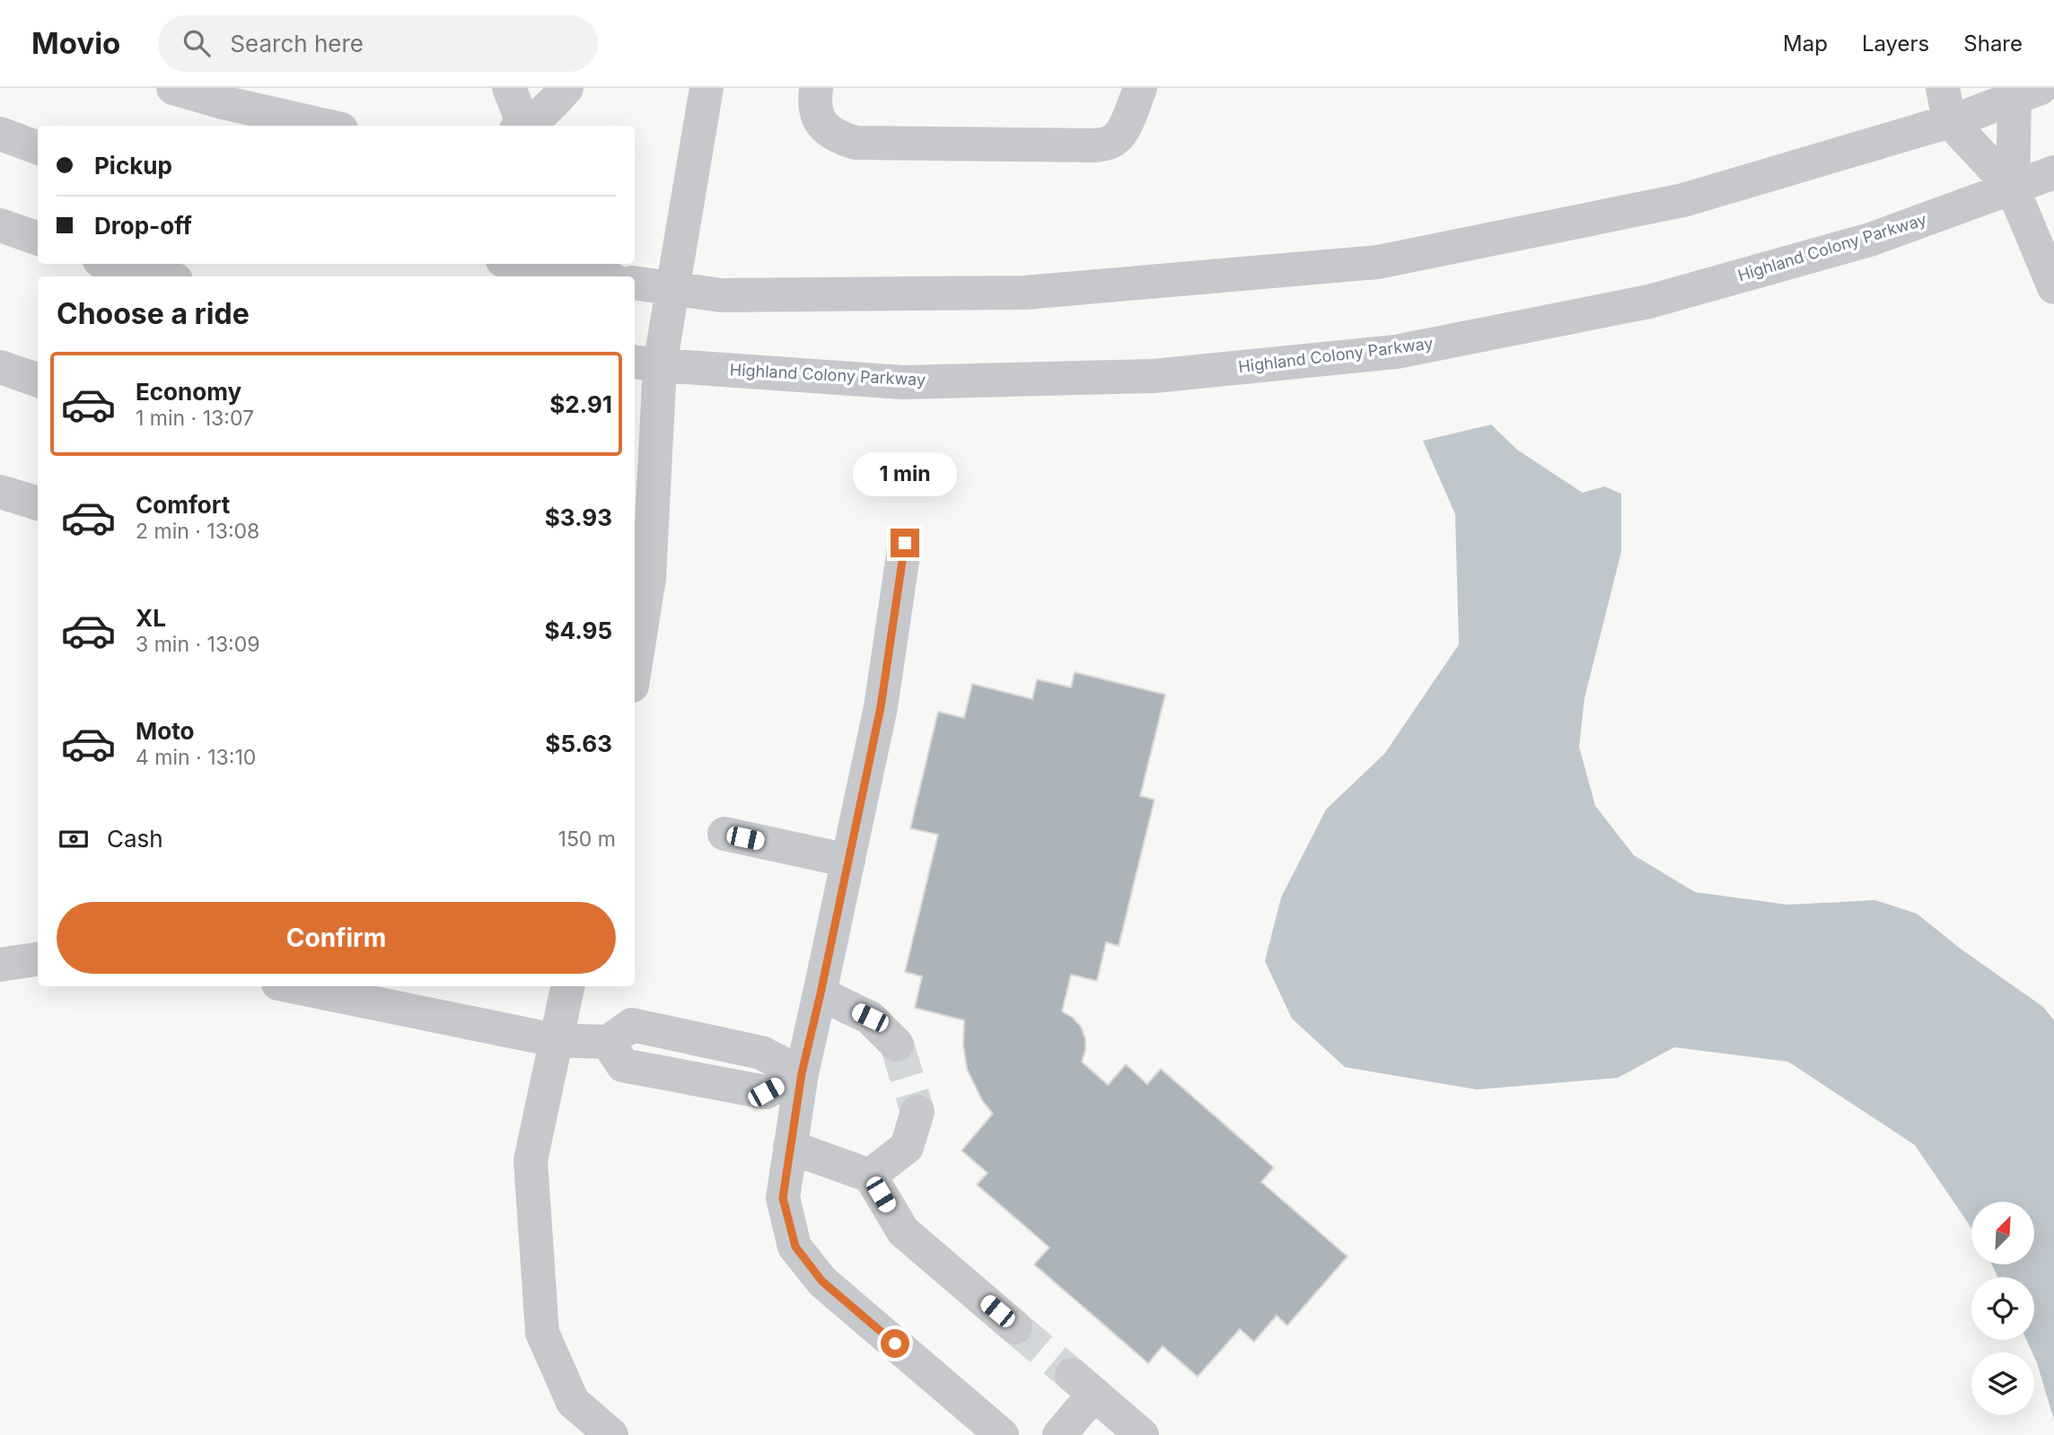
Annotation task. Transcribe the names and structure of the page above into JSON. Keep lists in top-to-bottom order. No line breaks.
{"streets":{"street":["Highland Colony Parkway"]},"north":"top right","page":{"header":"Movio","search":"Search here","nav":["Map","Layers","Share"],"banner":["Pickup","Drop-off"],"heading":"Choose a ride","list":[{"name":"Economy","note":"1 min · 13:07","value":"$2.91"},{"name":"Comfort","note":"2 min · 13:08","value":"$3.93"},{"name":"XL","note":"3 min · 13:09","value":"$4.95"},{"name":"Moto","note":"4 min · 13:10","value":"$5.63"}],"bubble":"1 min","pay":["Cash","150 m"],"buttons":"Confirm"}}
